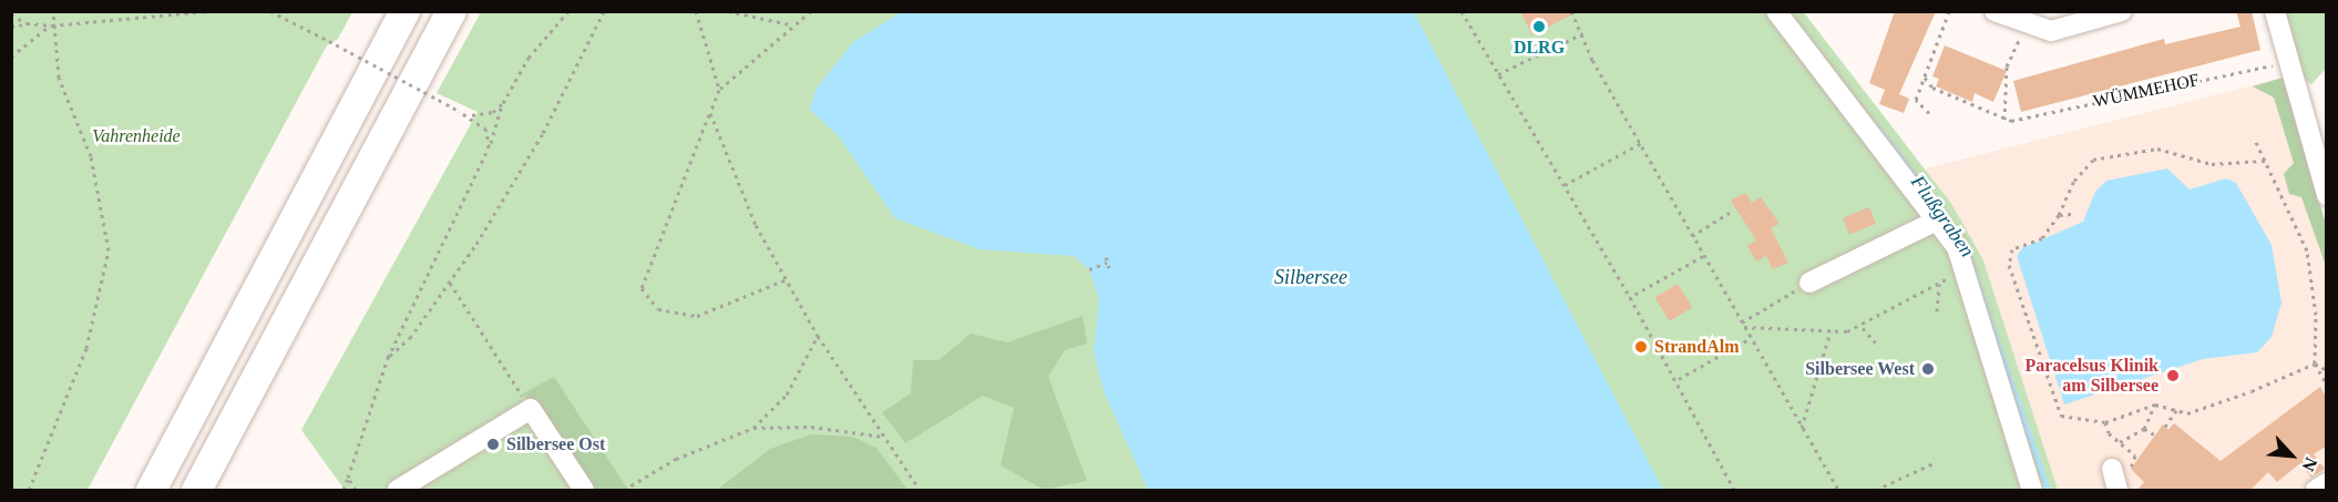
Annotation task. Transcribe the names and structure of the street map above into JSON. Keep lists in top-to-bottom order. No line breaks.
{"streets":{"path":["WÜMMEHOF"]},"water":["Flußgraben","Silbersee"],"parks":["Vahrenheide"],"places":["DLRG","StrandAlm","Silbersee West","Paracelsus Klinik am Silbersee","Silbersee Ost"],"north":"bottom right"}
